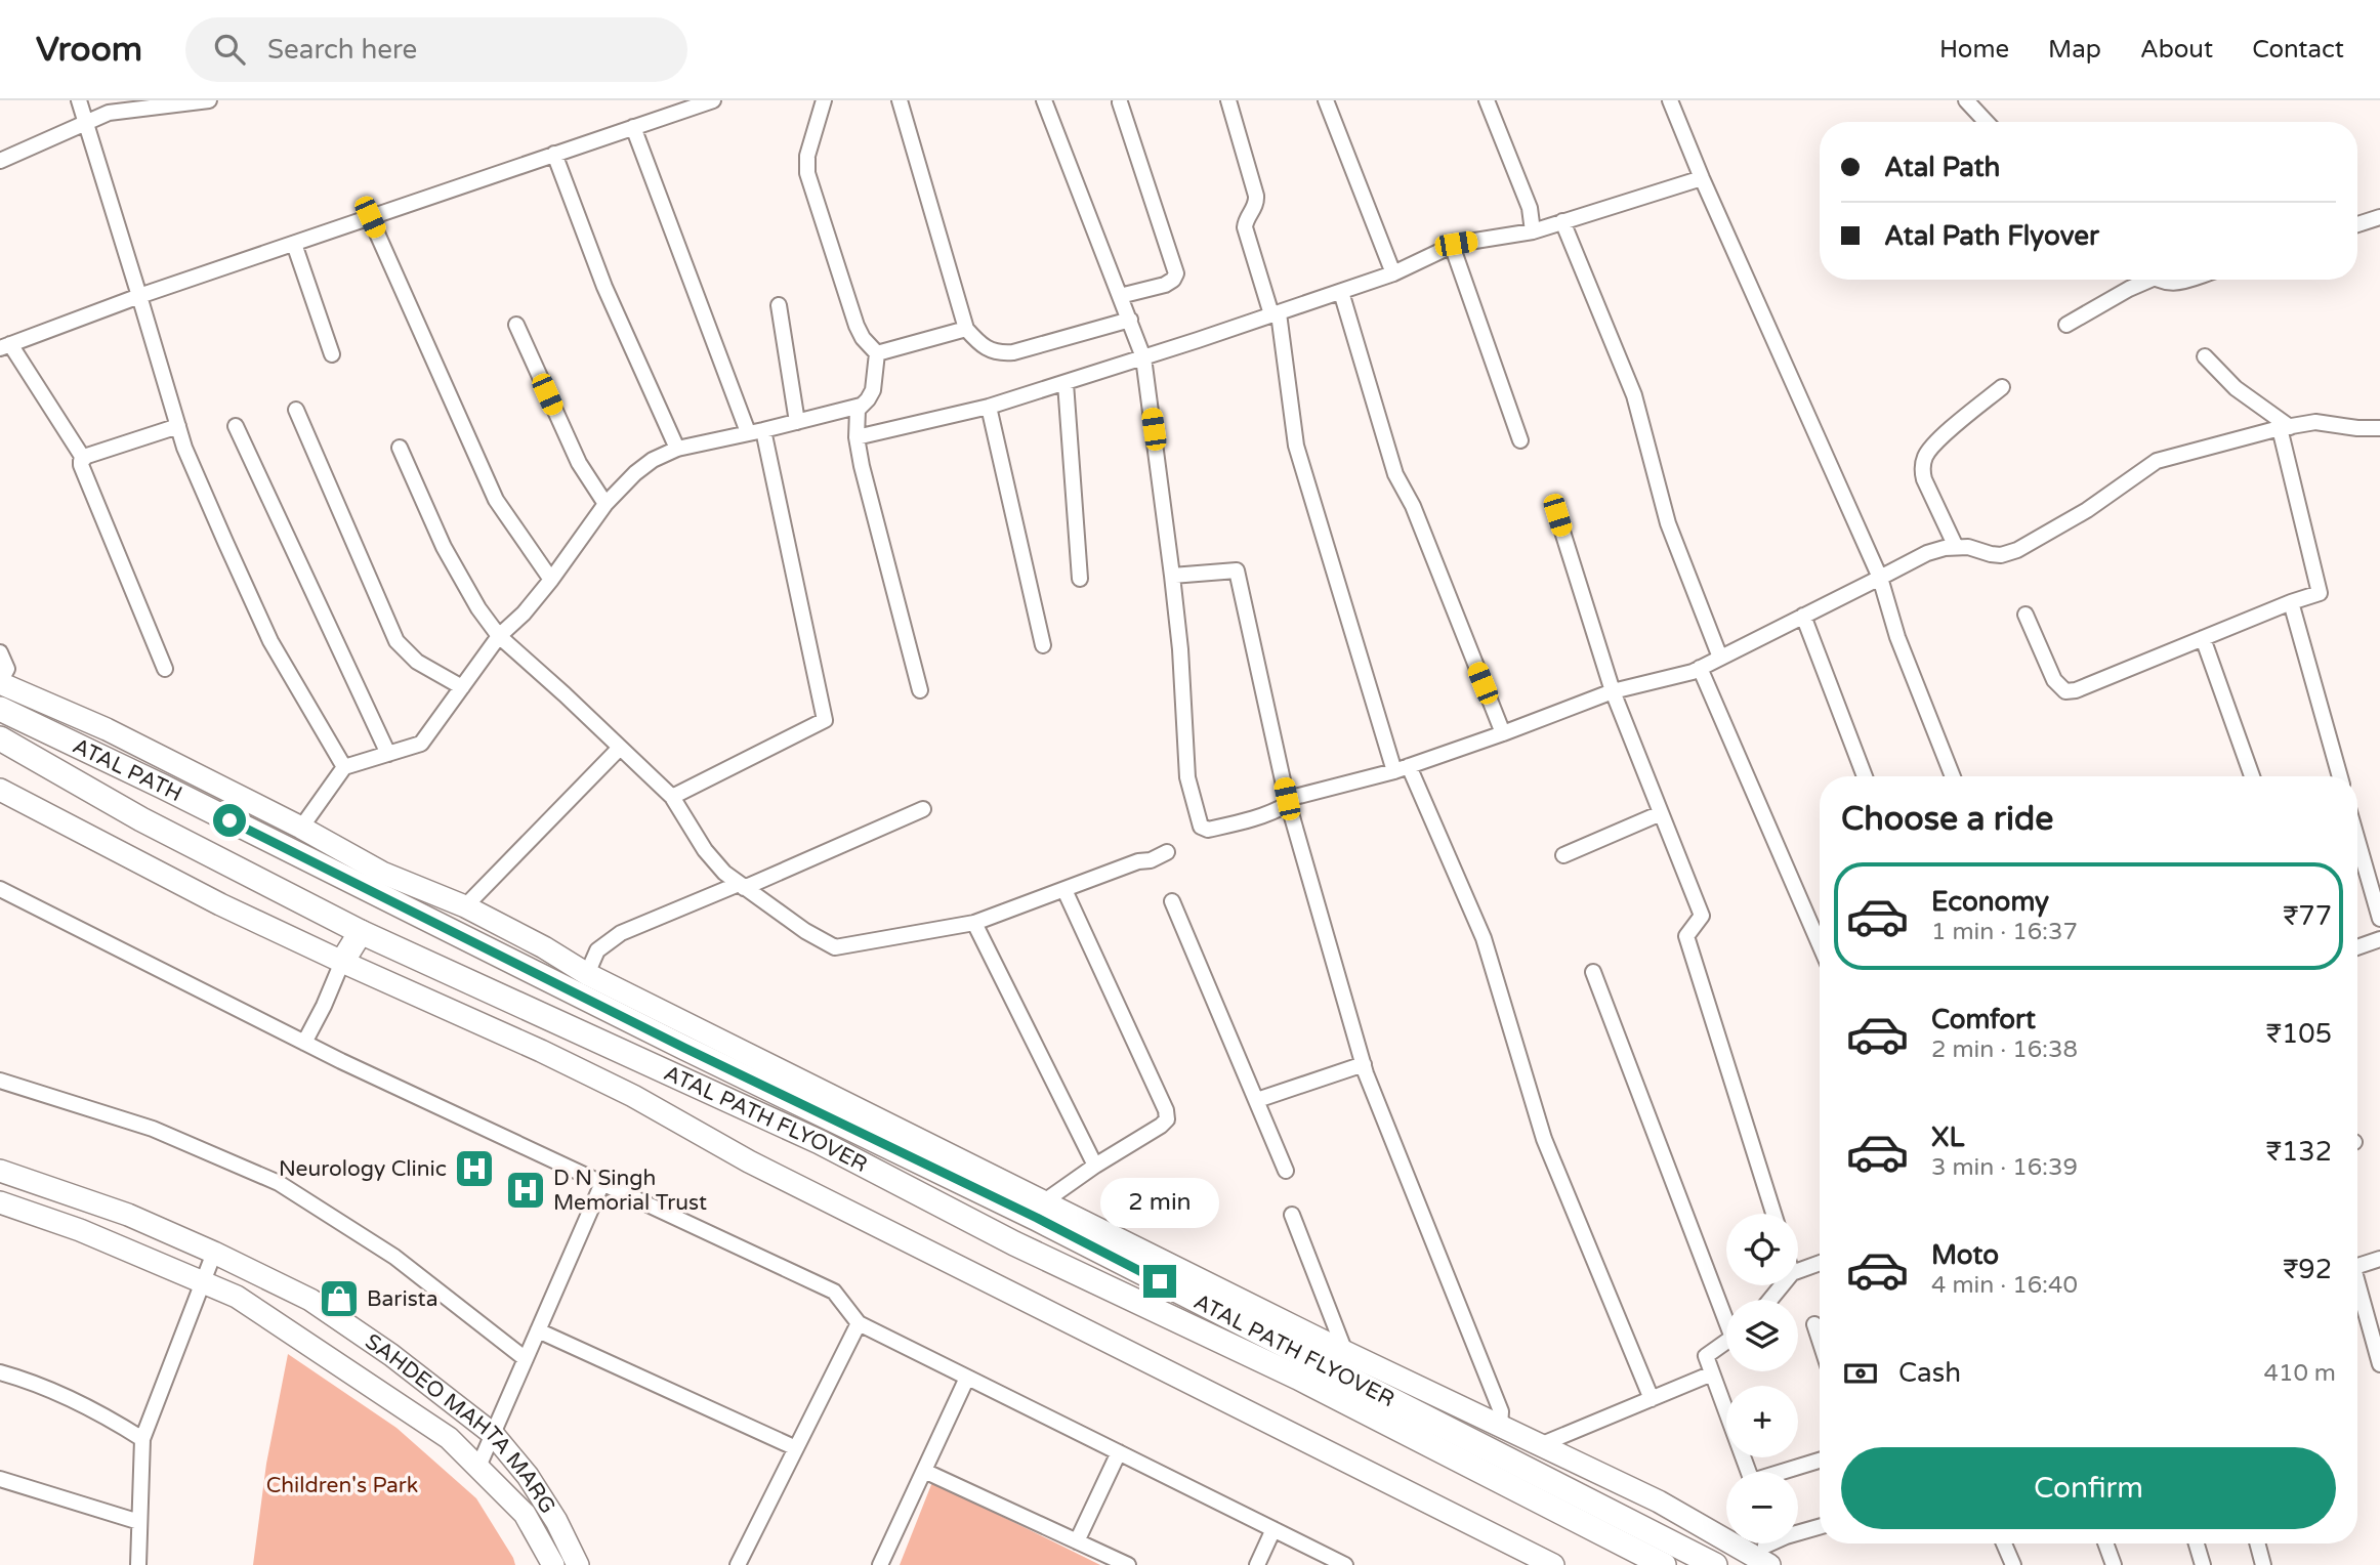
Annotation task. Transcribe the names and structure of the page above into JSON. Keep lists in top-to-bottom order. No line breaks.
{"streets":{"main road":["ATAL PATH","ATAL PATH FLYOVER"],"street":["SAHDEO MAHTA MARG"]},"crossings":[["ATAL PATH","ATAL PATH FLYOVER"]],"parks":["Children's Park"],"places":{"hospital":["Neurology Clinic","D N Singh Memorial Trust"],"shop":["Barista"]},"page":{"header":"Vroom","search":"Search here","nav":["Home","Map","About","Contact"],"banner":["Atal Path","Atal Path Flyover"],"heading":"Choose a ride","list":[{"name":"Economy","note":"1 min · 16:37","value":"₹77"},{"name":"Comfort","note":"2 min · 16:38","value":"₹105"},{"name":"XL","note":"3 min · 16:39","value":"₹132"},{"name":"Moto","note":"4 min · 16:40","value":"₹92"}],"bubble":"2 min","map_buttons":["+","−"],"pay":["Cash","410 m"],"buttons":"Confirm"}}
